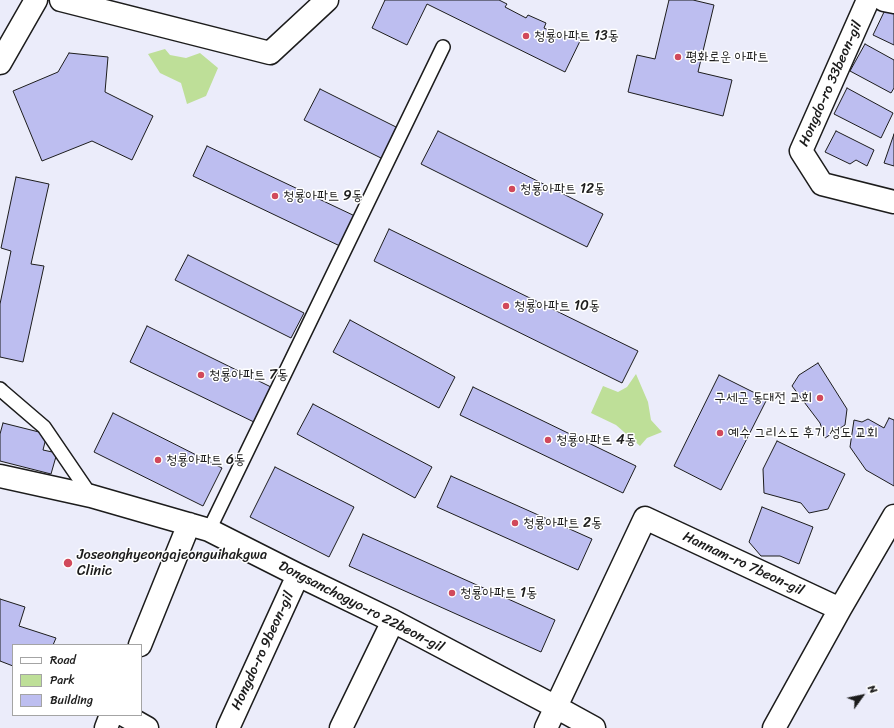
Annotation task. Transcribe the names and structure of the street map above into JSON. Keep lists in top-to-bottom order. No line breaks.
{"streets":{"street":["Hongdo-ro 33beon-gil","Hannam-ro 7beon-gil","Dongsanchogyo-ro 22beon-gil","Hongdo-ro 9beon-gil"]},"crossings":[["Hannam-ro 7beon-gil","Dongsanchogyo-ro 22beon-gil"],["Dongsanchogyo-ro 22beon-gil","Hongdo-ro 9beon-gil"]],"places":["청룡아파트 13동","평화로운 아파트","청룡아파트 12동","청룡아파트 9동","청룡아파트 10동","청룡아파트 7동","구세군 동대전 교회","예수 그리스도 후기 성도 교회","청룡아파트 4동","청룡아파트 6동","청룡아파트 2동","Joseonghyeongajeonguihakgwa Clinic","청룡아파트 1동"],"legend":["Road","Park","Building"],"north":"top right"}
